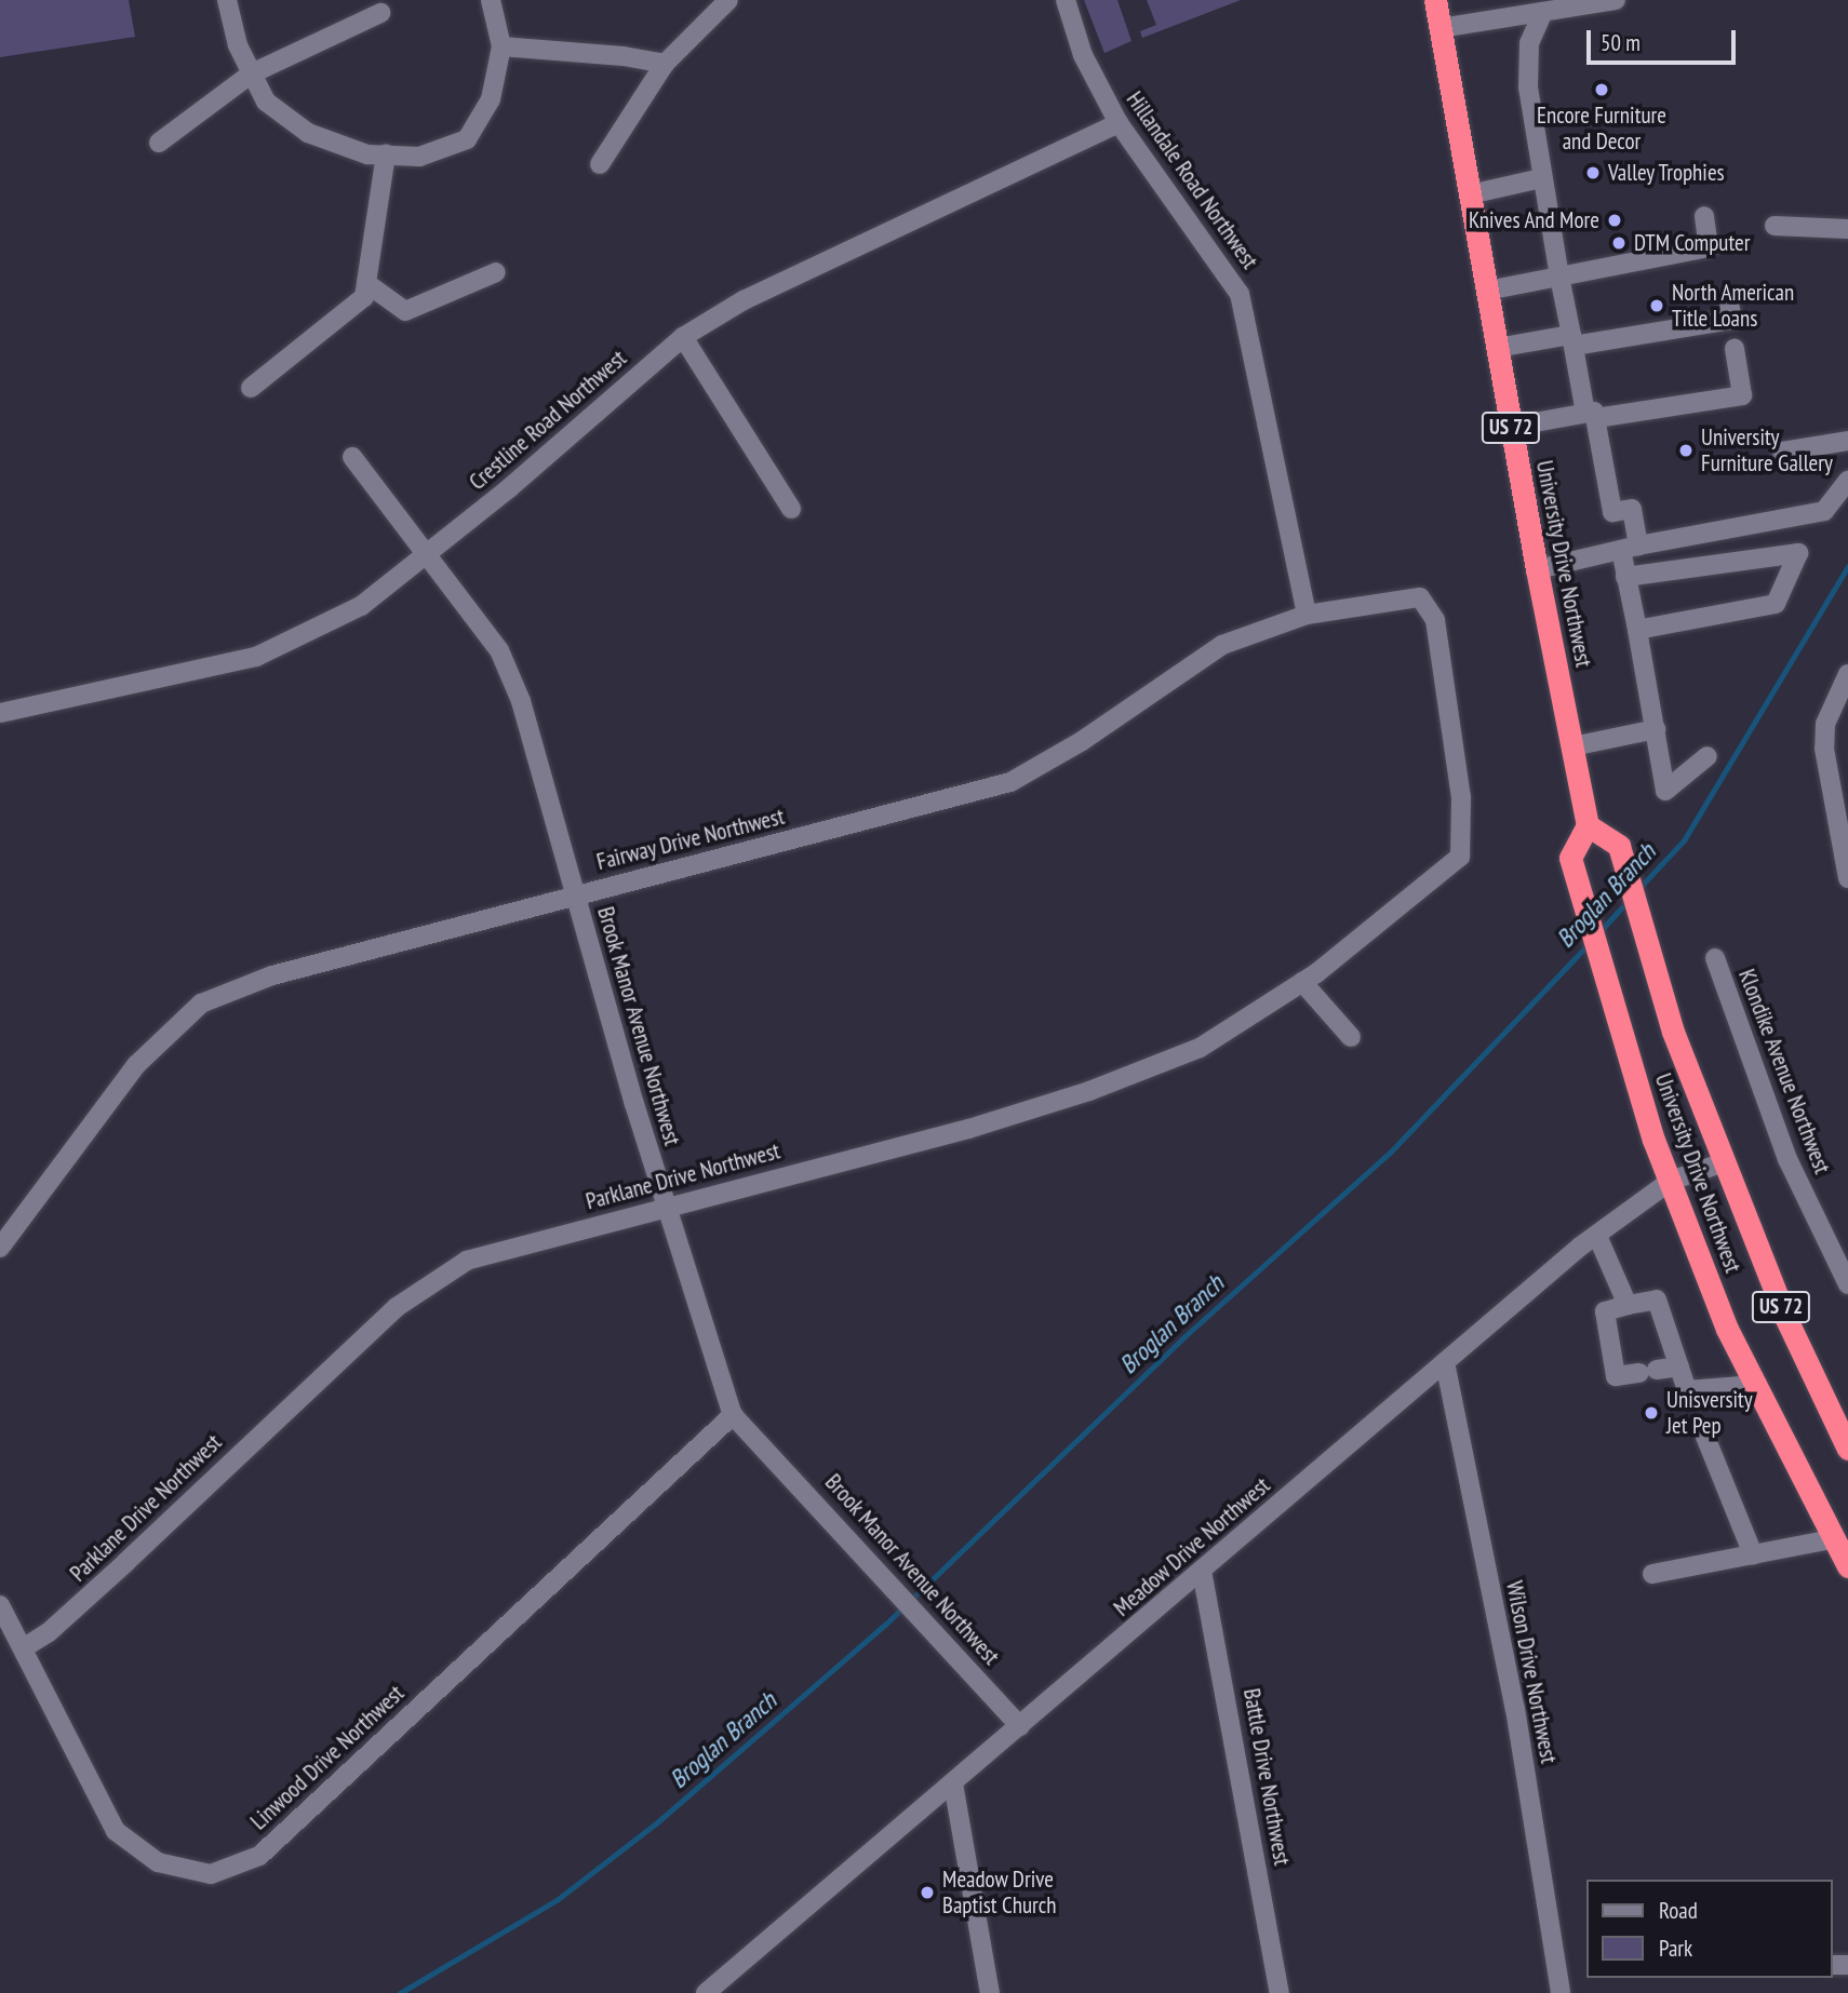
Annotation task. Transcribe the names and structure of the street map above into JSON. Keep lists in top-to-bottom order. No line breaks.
{"streets":{"highway":["US 72","University Drive Northwest"],"street":["Hillandale Road Northwest","Crestline Road Northwest","Fairway Drive Northwest","Brook Manor Avenue Northwest","Klondike Avenue Northwest","Parklane Drive Northwest","Meadow Drive Northwest","Wilson Drive Northwest","Linwood Drive Northwest","Battle Drive Northwest"]},"crossings":[["Hillandale Road Northwest","Crestline Road Northwest"],["Hillandale Road Northwest","Fairway Drive Northwest"],["Crestline Road Northwest","Brook Manor Avenue Northwest"],["University Drive Northwest","Meadow Drive Northwest"],["Fairway Drive Northwest","Brook Manor Avenue Northwest"],["Fairway Drive Northwest","Parklane Drive Northwest"],["Brook Manor Avenue Northwest","Parklane Drive Northwest"],["Brook Manor Avenue Northwest","Meadow Drive Northwest"],["Brook Manor Avenue Northwest","Linwood Drive Northwest"],["Parklane Drive Northwest","Linwood Drive Northwest"],["Meadow Drive Northwest","Wilson Drive Northwest"],["Meadow Drive Northwest","Battle Drive Northwest"]],"water":["Broglan Branch"],"places":["Encore Furniture and Decor","Valley Trophies","Knives And More","DTM Computer","North American Title Loans","University Furniture Gallery","Unisversity Jet Pep","Meadow Drive Baptist Church"],"legend":["Road","Park"],"scale_bar":"50 m"}
